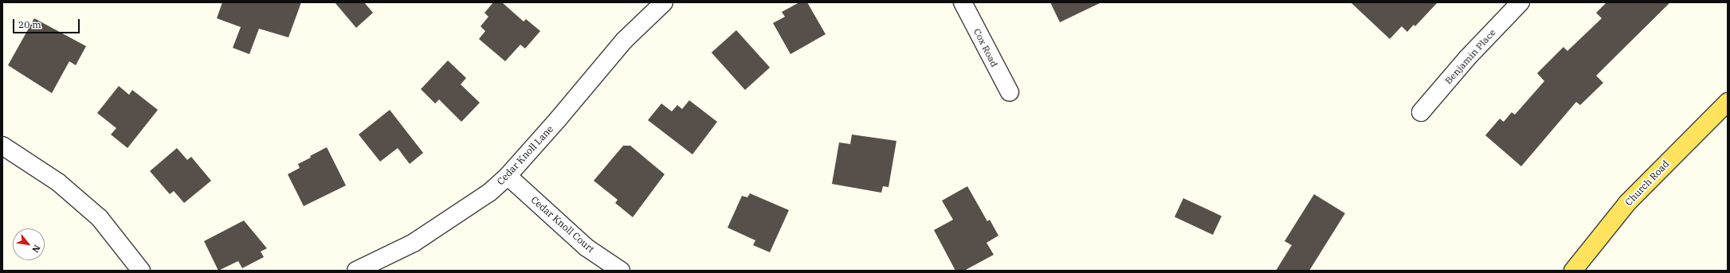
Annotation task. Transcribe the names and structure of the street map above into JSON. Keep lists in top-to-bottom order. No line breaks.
{"streets":{"main road":["Church Road"],"street":["Cox Road","Benjamin Place","Cedar Knoll Lane","Cedar Knoll Court"]},"crossings":[["Cedar Knoll Lane","Cedar Knoll Court"]],"scale_bar":"20 m","north":"bottom right"}
